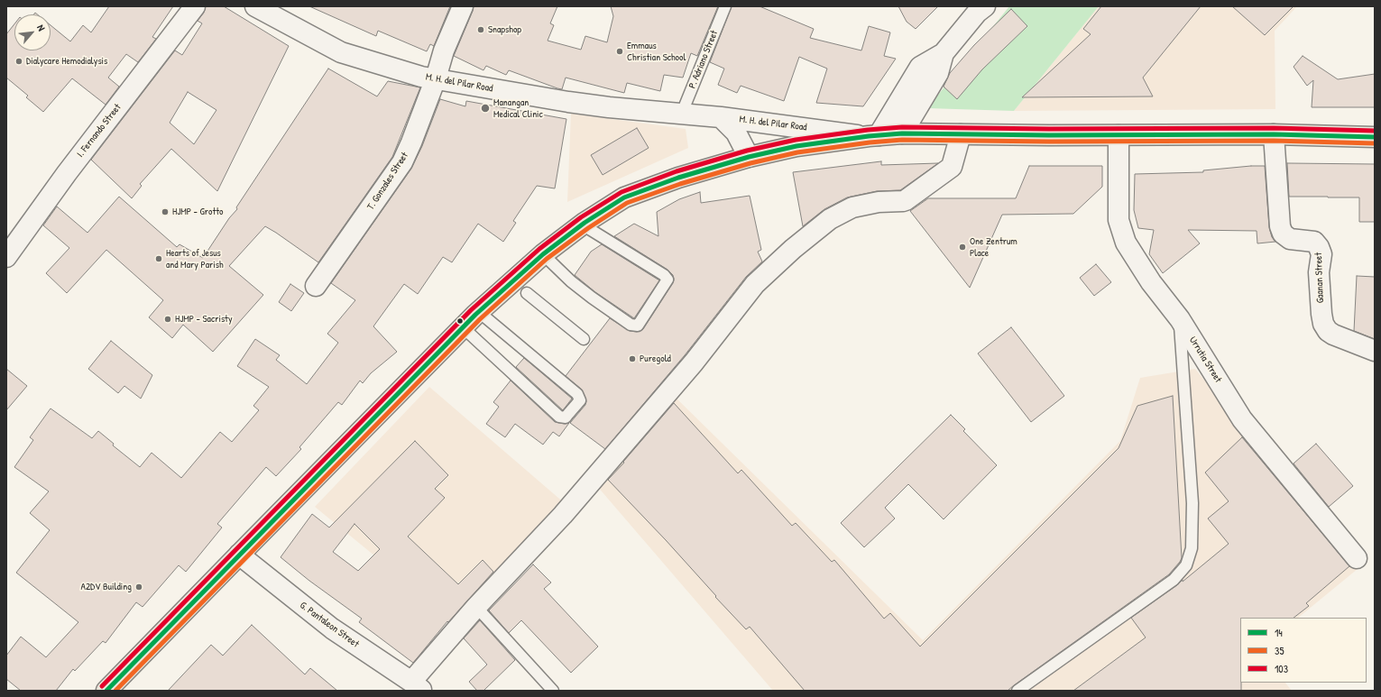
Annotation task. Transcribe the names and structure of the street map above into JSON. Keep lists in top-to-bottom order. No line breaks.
{"streets":{"street":["M. H. del Pilar Road","I. Fernando Street","T. Gonzales Street","Gaanan Street","Urrutia Street","G. Pantaleon Street"],"lane":["P. Adriano Street"]},"crossings":[["P. Adriano Street","M. H. del Pilar Road"],["M. H. del Pilar Road","T. Gonzales Street"]],"places":["Snapshop","Emmaus Christian School","Dialycare Hemodialysis","Manangan Medical Clinic","HJMP - Grotto","One Zentrum Place","Hearts of Jesus and Mary Parish","HJMP - Sacristy","Puregold","A2DV Building"],"lines":["transit line 103","transit line 14","transit line 35"],"legend":["14","35","103"],"north":"top right"}
